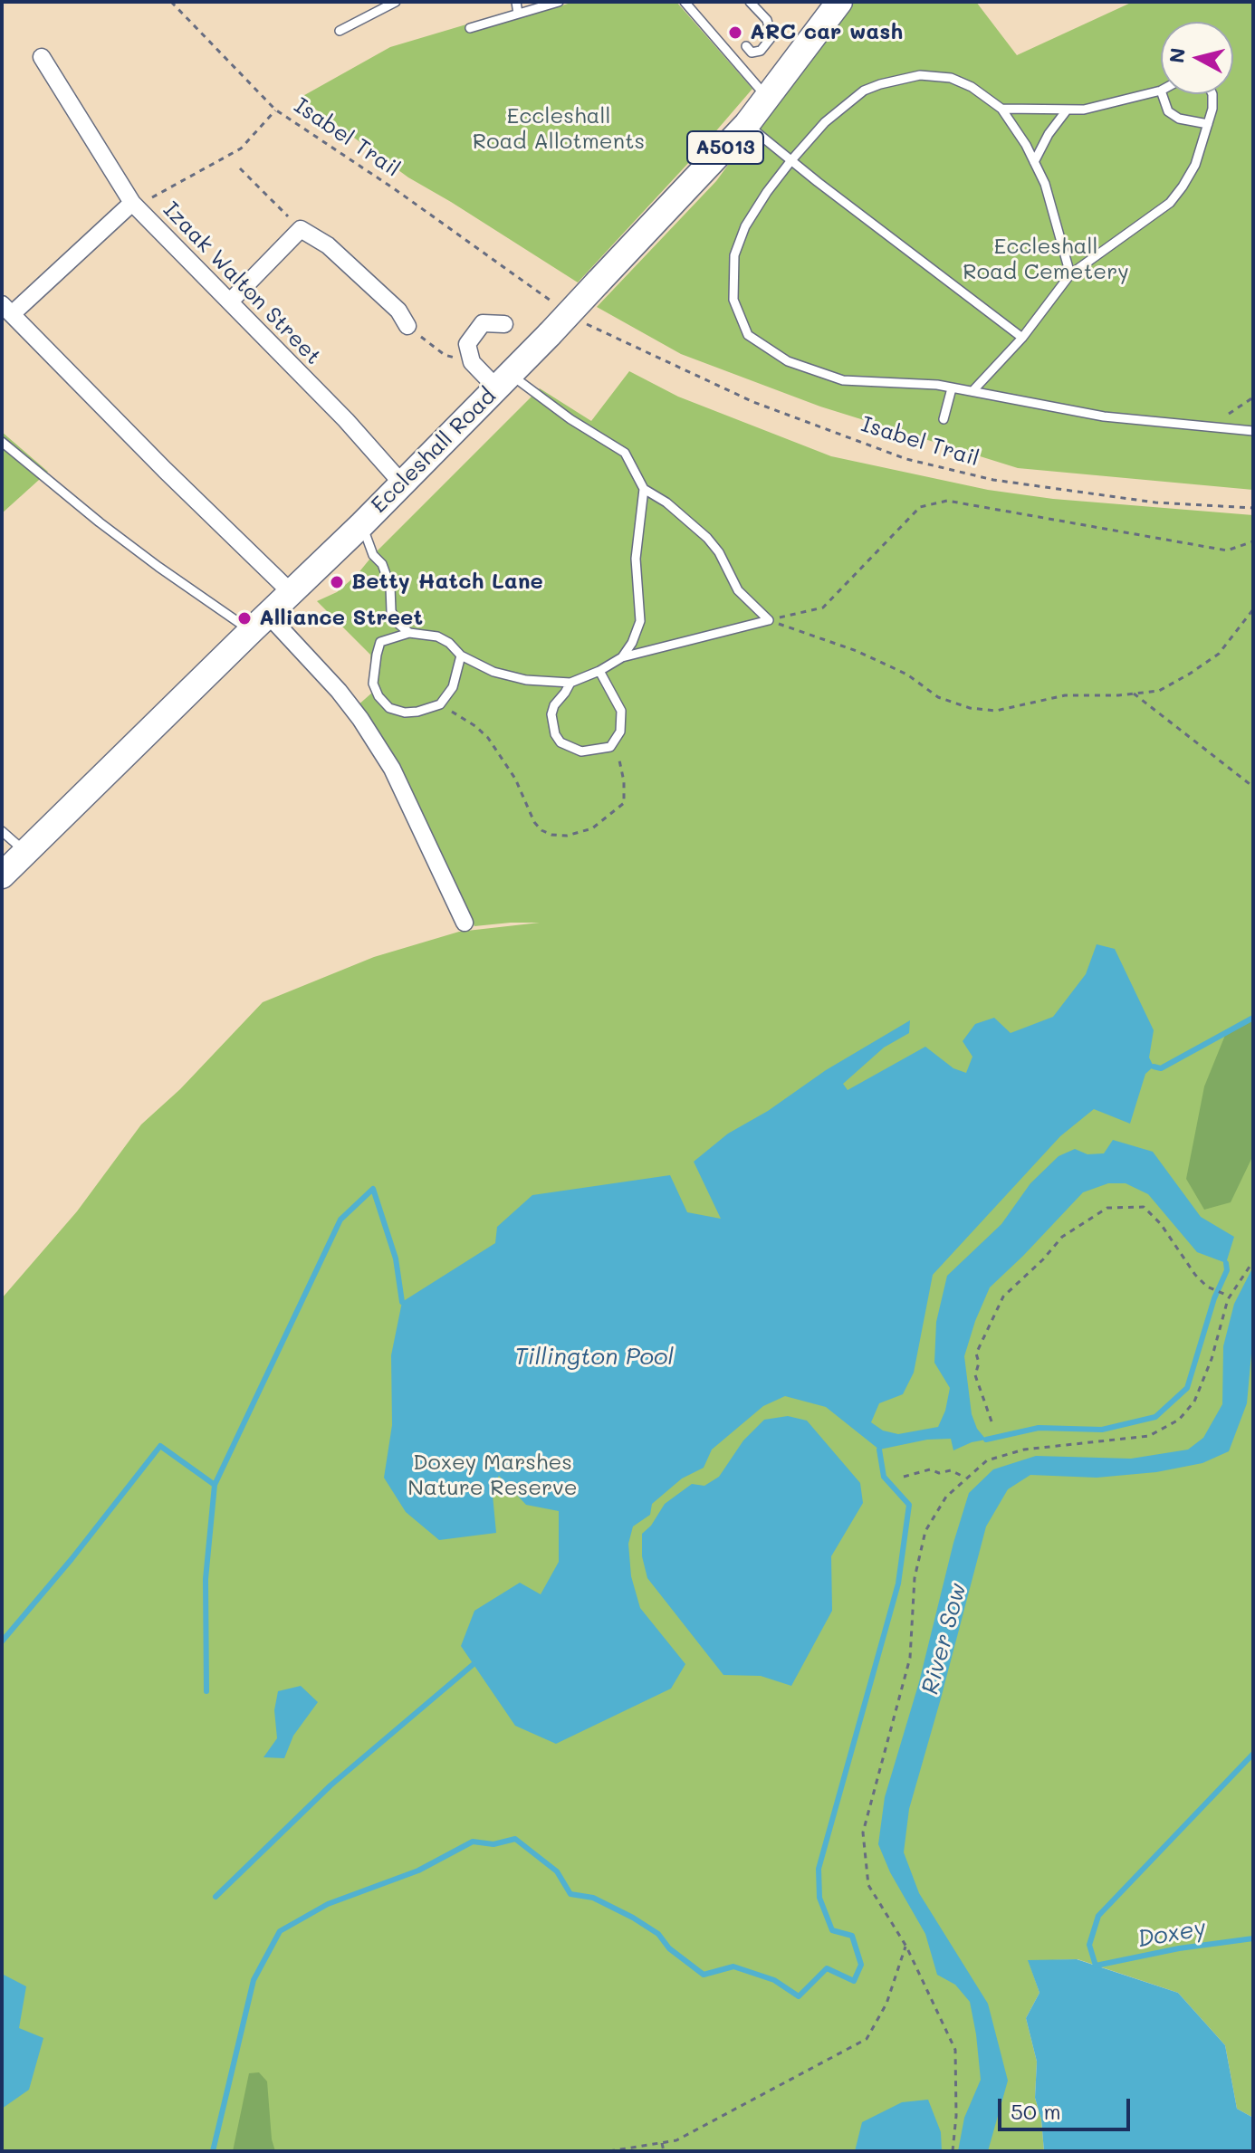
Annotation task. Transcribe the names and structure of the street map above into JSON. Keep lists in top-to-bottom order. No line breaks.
{"streets":{"main road":["A5013","Eccleshall Road"],"street":["Izaak Walton Street"],"path":["Isabel Trail"]},"crossings":[["Izaak Walton Street","Eccleshall Road"]],"water":["Tillington Pool","River Sow","Doxey"],"parks":["Eccleshall Road Allotments","Eccleshall Road Cemetery","Doxey Marshes Nature Reserve"],"places":["ARC car wash","Betty Hatch Lane","Alliance Street"],"scale_bar":"50 m","north":"left"}
